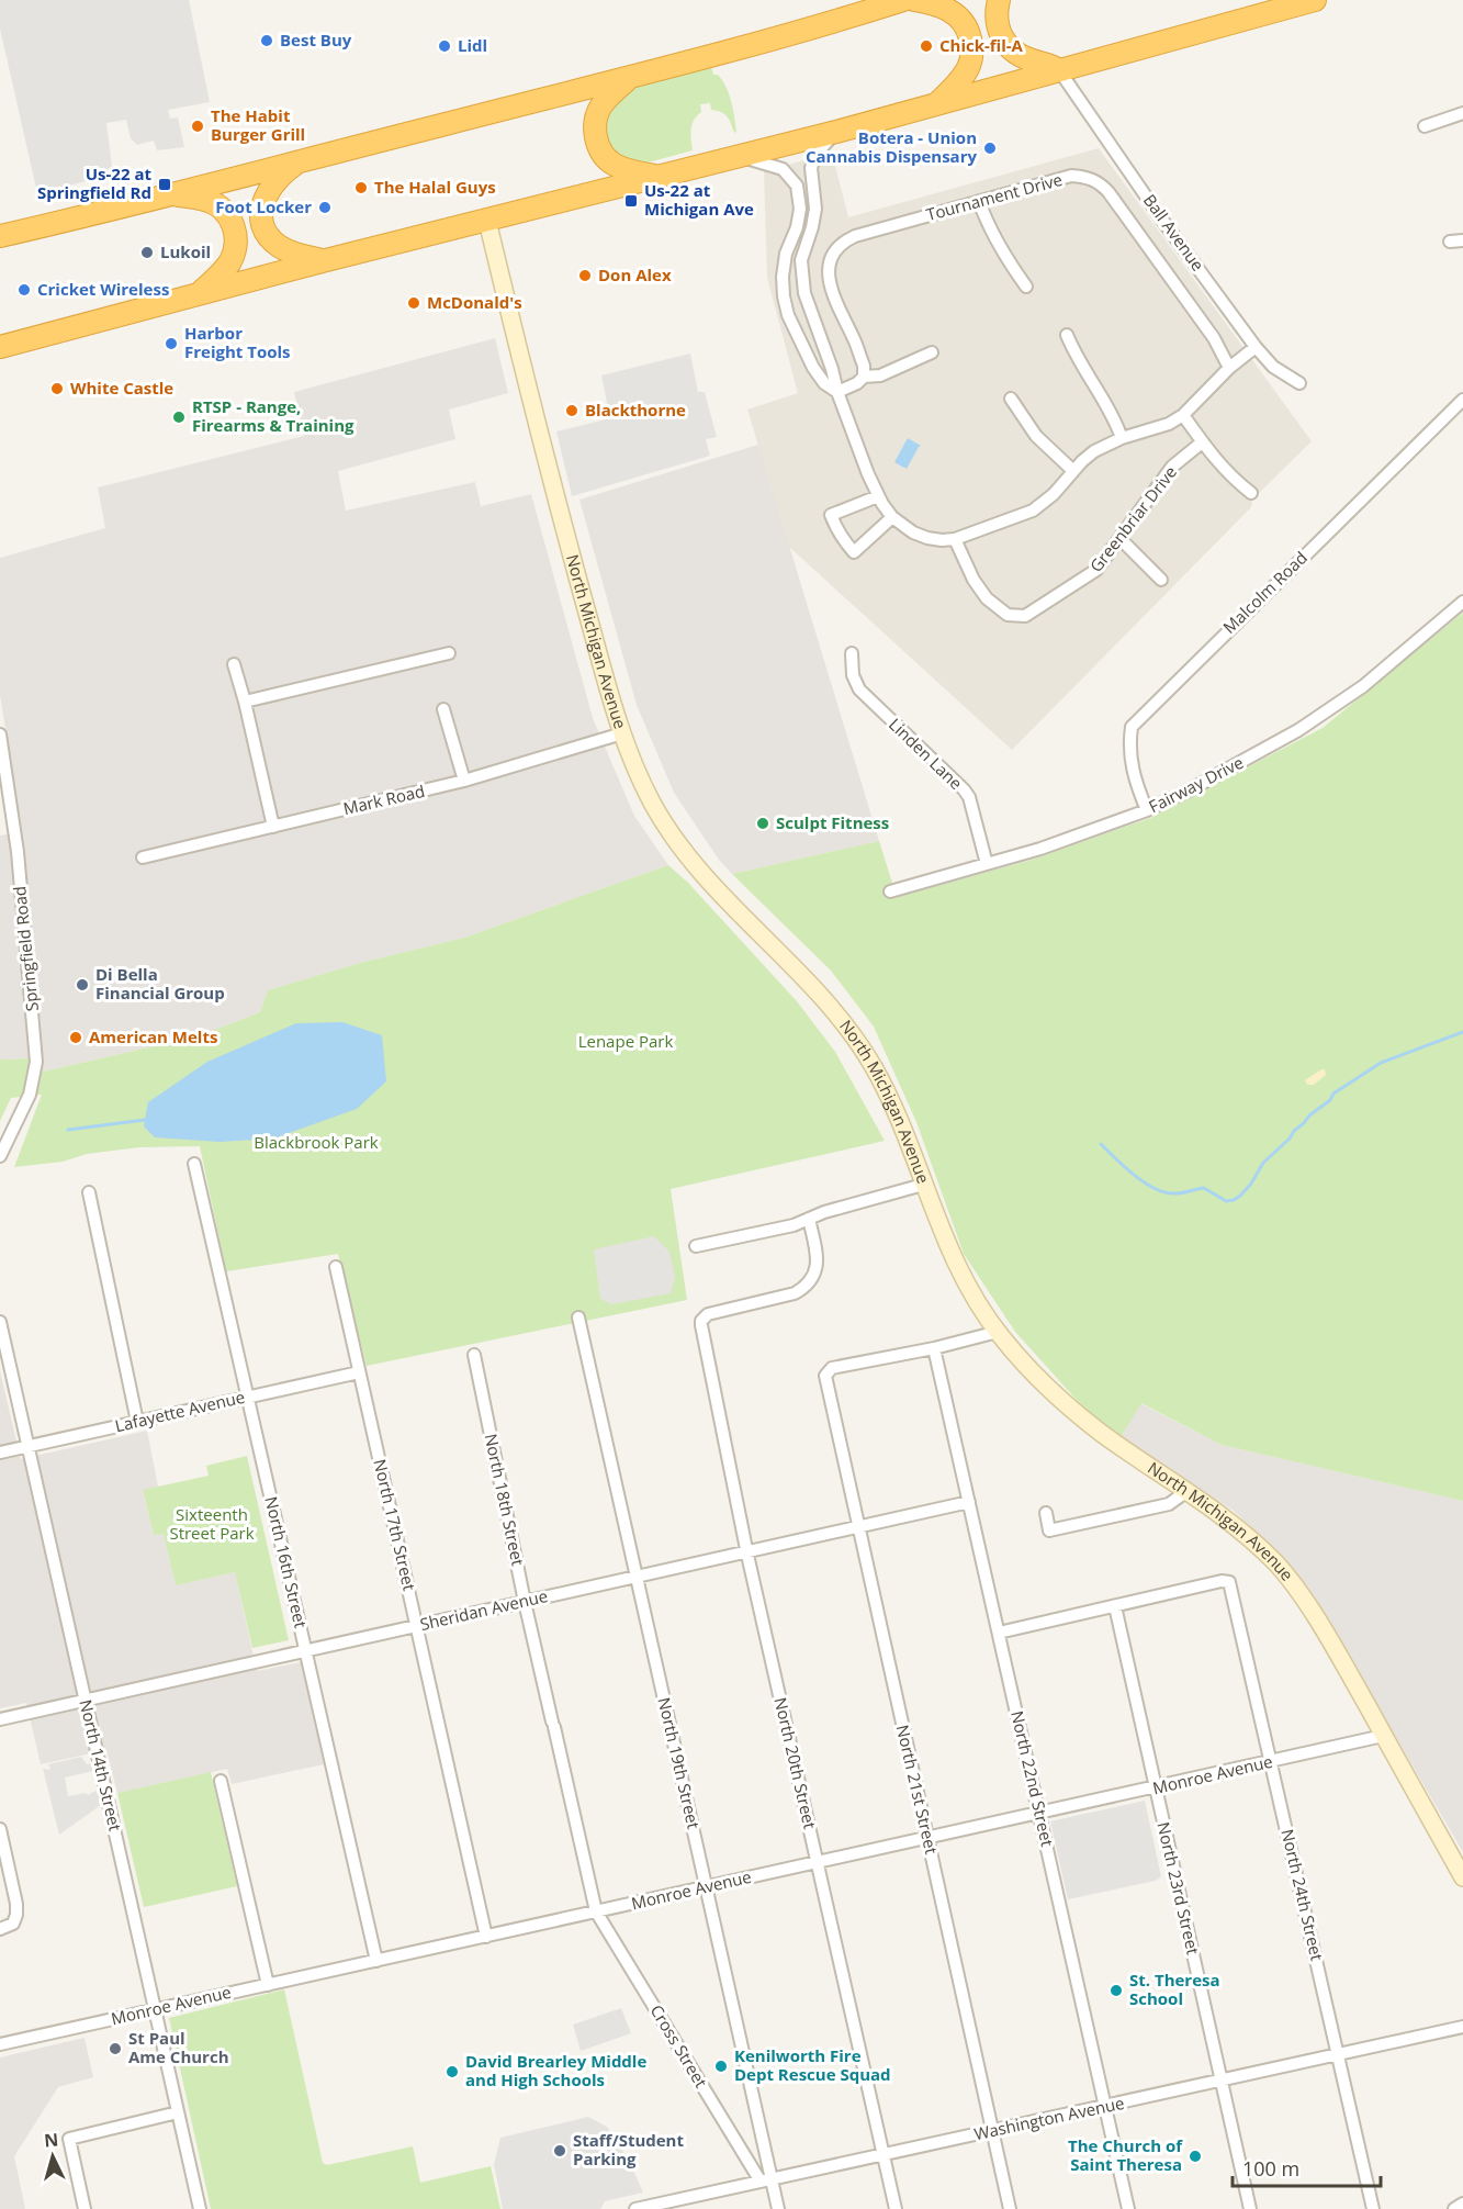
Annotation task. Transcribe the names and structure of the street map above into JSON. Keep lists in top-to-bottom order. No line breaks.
{"streets":{"street":["Tournament Drive","Ball Avenue","Greenbriar Drive","Malcolm Road","North Michigan Avenue","Linden Lane","Fairway Drive","Mark Road","Springfield Road","Lafayette Avenue","North 18th Street","North 17th Street","North 16th Street","Sheridan Avenue","North 19th Street","North 20th Street","North 14th Street","Monroe Avenue","North 22nd Street","North 21st Street","North 23rd Street","North 24th Street","Cross Street","Washington Avenue"]},"crossings":[["Malcolm Road","Fairway Drive"],["North Michigan Avenue","Mark Road"],["North Michigan Avenue","Monroe Avenue"],["Linden Lane","Fairway Drive"],["Lafayette Avenue","North 17th Street"],["Lafayette Avenue","North 16th Street"],["Lafayette Avenue","North 14th Street"],["North 18th Street","Sheridan Avenue"],["North 18th Street","Monroe Avenue"],["North 18th Street","Cross Street"],["North 17th Street","Sheridan Avenue"],["North 17th Street","Monroe Avenue"],["North 16th Street","Sheridan Avenue"],["North 16th Street","Monroe Avenue"],["Sheridan Avenue","North 19th Street"],["Sheridan Avenue","North 20th Street"],["Sheridan Avenue","North 14th Street"],["Sheridan Avenue","North 22nd Street"],["Sheridan Avenue","North 21st Street"],["North 19th Street","Monroe Avenue"],["North 19th Street","Cross Street"],["North 19th Street","Washington Avenue"],["North 20th Street","Monroe Avenue"],["North 20th Street","Washington Avenue"],["North 14th Street","Monroe Avenue"],["Monroe Avenue","North 22nd Street"],["Monroe Avenue","North 21st Street"],["Monroe Avenue","North 23rd Street"],["Monroe Avenue","North 24th Street"],["Monroe Avenue","Cross Street"],["North 22nd Street","North 21st Street"],["North 22nd Street","Washington Avenue"],["North 21st Street","Washington Avenue"],["North 23rd Street","North 24th Street"],["North 23rd Street","Washington Avenue"],["North 24th Street","Washington Avenue"],["Cross Street","Washington Avenue"]],"parks":["Lenape Park","Blackbrook Park","Sixteenth Street Park"],"places":{"other":["Best Buy","Lidl","Chick-fil-A","The Habit Burger Grill","Botera - Union Cannabis Dispensary","The Halal Guys","Foot Locker","Lukoil","Don Alex","Cricket Wireless","McDonald's","Harbor Freight Tools","White Castle","Blackthorne","RTSP - Range, Firearms & Training","Sculpt Fitness","Di Bella Financial Group","American Melts","St. Theresa School","St Paul Ame Church","Kenilworth Fire Dept Rescue Squad","David Brearley Middle and High Schools","Staff/Student Parking","The Church of Saint Theresa"],"transit":["Us-22 at Springfield Rd","Us-22 at Michigan Ave"]},"scale_bar":"100 m","north":"top"}
